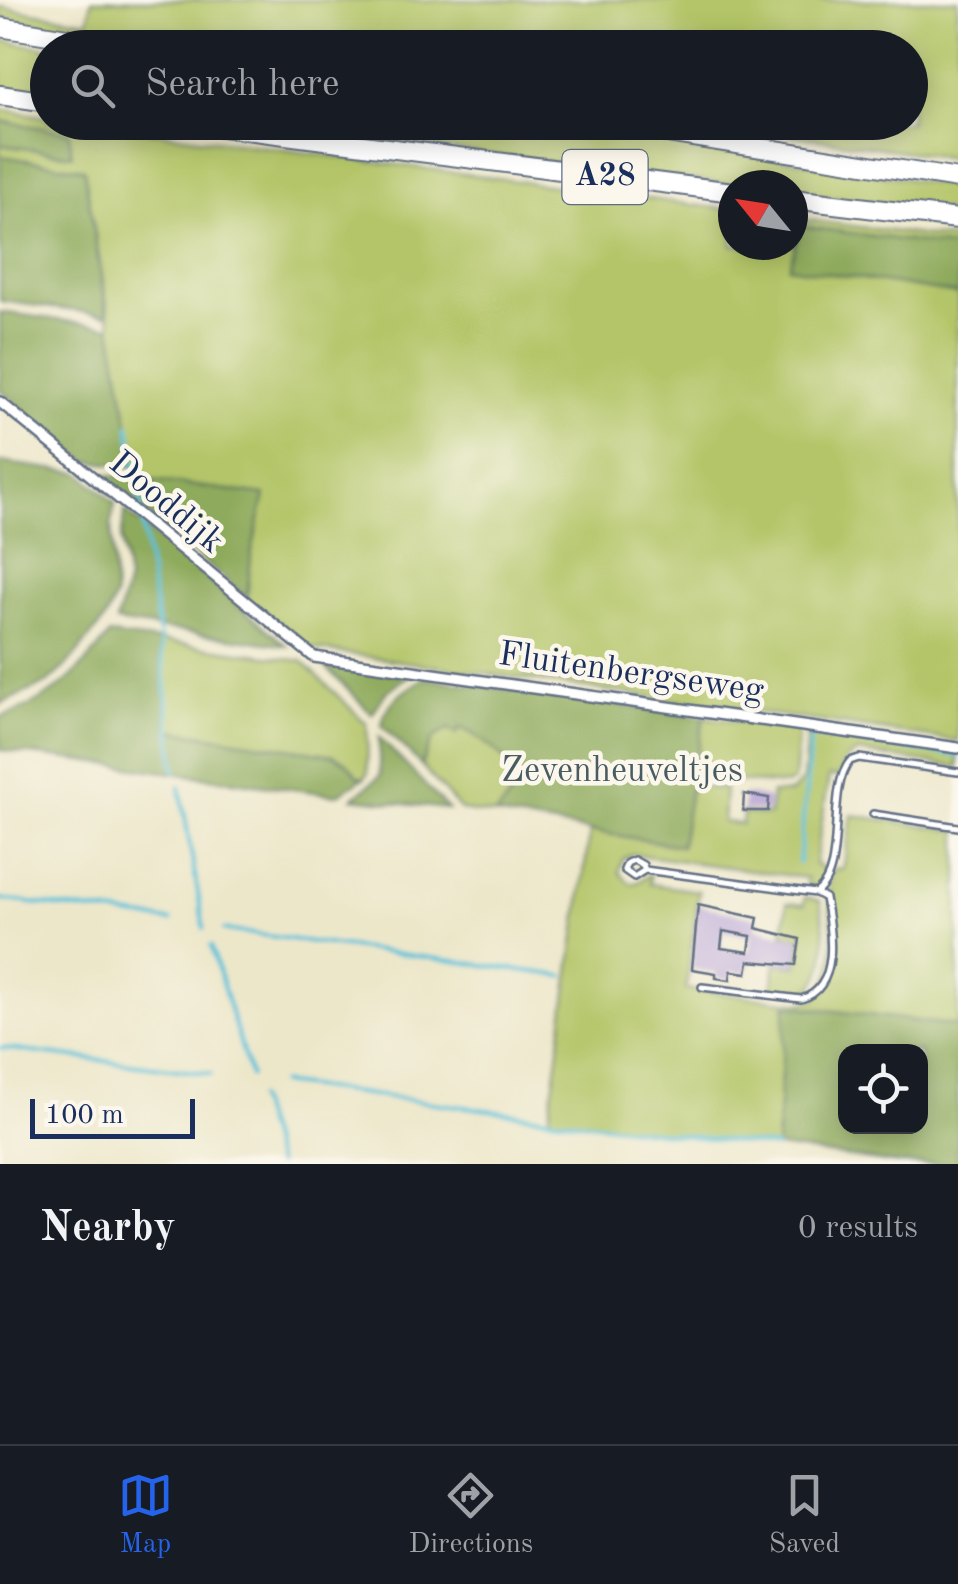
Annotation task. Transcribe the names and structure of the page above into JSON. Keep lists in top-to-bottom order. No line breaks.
{"streets":{"highway":["A28"],"street":["Dooddijk","Fluitenbergseweg"]},"crossings":[["Dooddijk","Fluitenbergseweg"]],"parks":["Zevenheuveltjes"],"scale_bar":"100 m","north":"top left","page":{"search":"Search here","scale":"100 m","heading":["Nearby","0 results"],"nav":["Map","Directions","Saved"]}}
